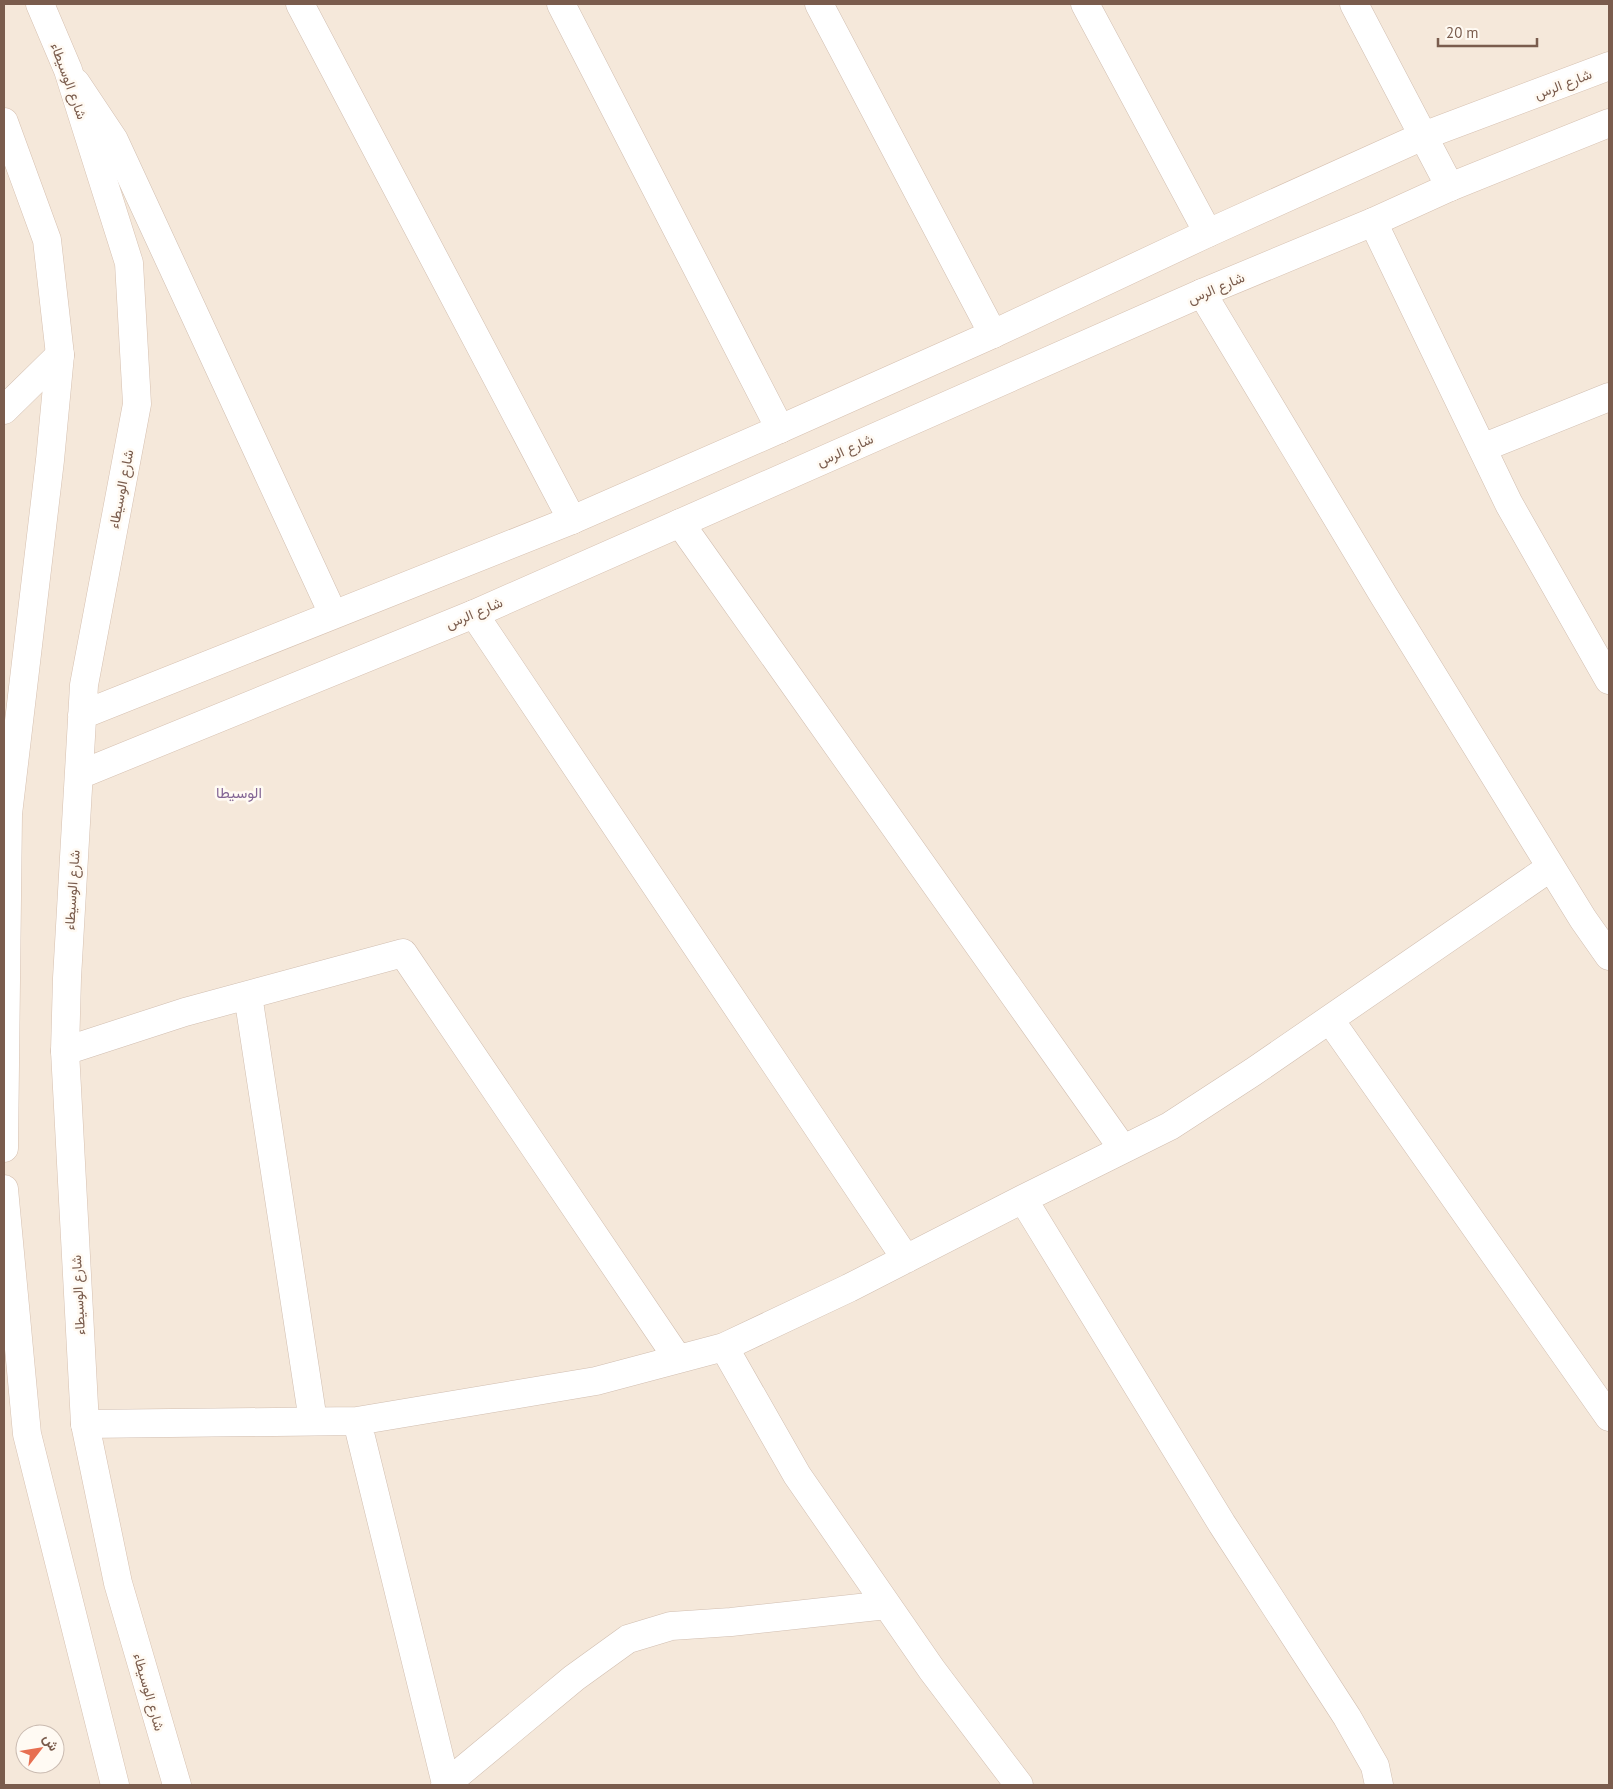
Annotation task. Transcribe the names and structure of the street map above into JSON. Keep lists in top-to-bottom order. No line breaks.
{"streets":{"street":["شارع الوسيطاء","شارع الرس"]},"crossings":[["شارع الوسيطاء","شارع الرس"]],"districts":["الوسيطا"],"scale_bar":"20 m","north":"top right"}
